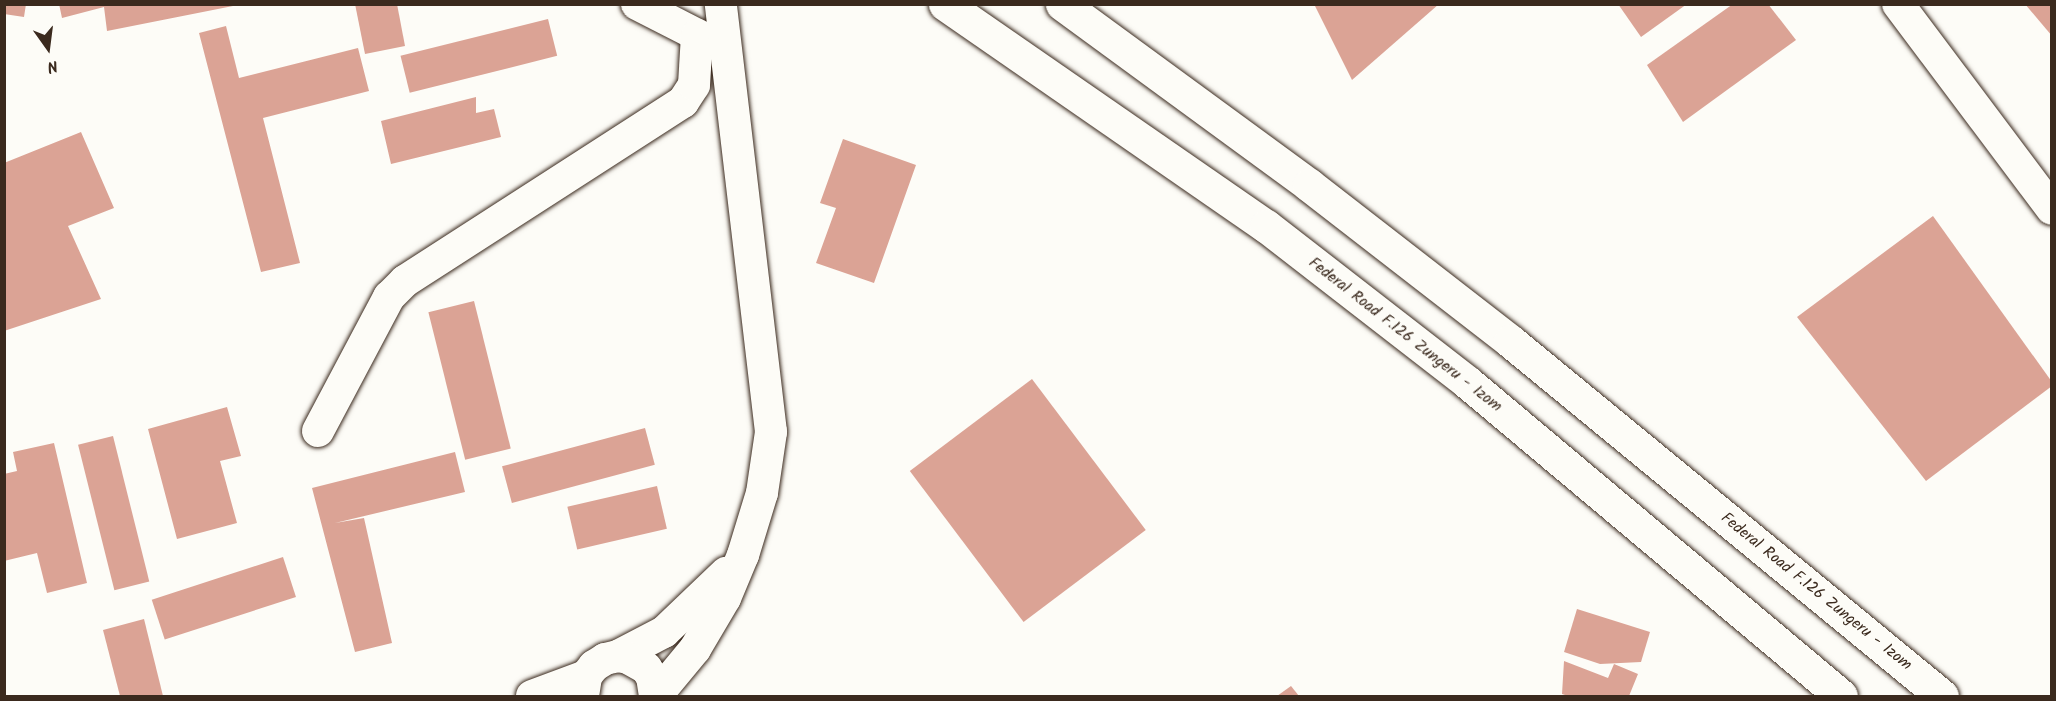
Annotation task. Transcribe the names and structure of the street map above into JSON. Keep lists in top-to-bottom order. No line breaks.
{"streets":{"main road":["Federal Road F.126 Zungeru - Izom"]},"north":"bottom"}
